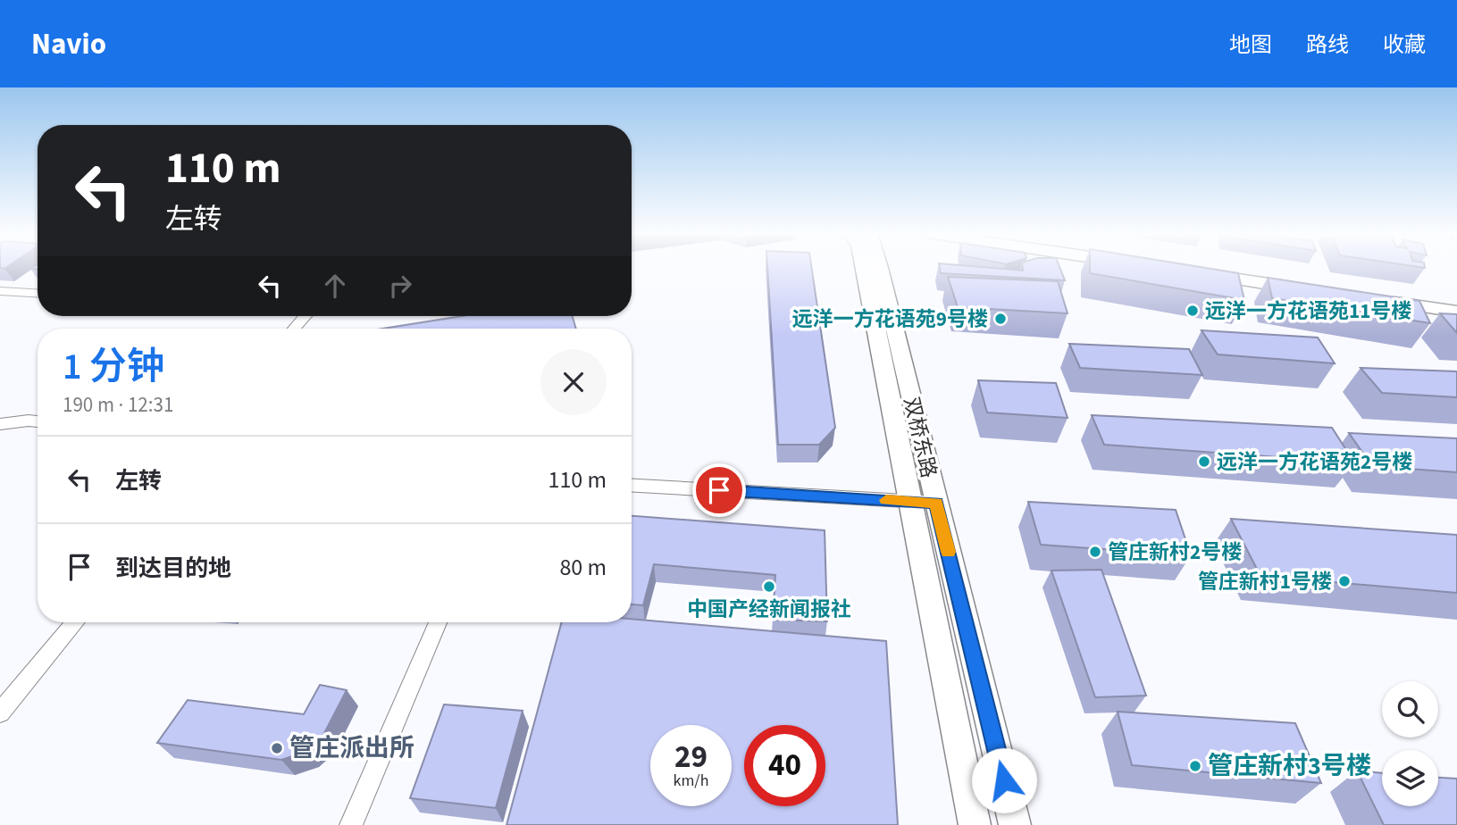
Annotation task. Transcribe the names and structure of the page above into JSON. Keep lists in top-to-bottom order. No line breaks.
{"streets":{"street":["双桥东路"]},"places":["远洋一方花语苑11号楼","远洋一方花语苑9号楼","远洋一方花语苑2号楼","管庄新村2号楼","管庄新村1号楼","中国产经新闻报社","管庄派出所","管庄新村3号楼"],"page":{"header":"Navio","nav":["地图","路线","收藏"],"turn":["110 m","左转"],"heading":["1 分钟","190 m · 12:31"],"list":[{"name":"左转","value":"110 m"},{"name":"到达目的地","value":"80 m"}],"speed":"29 km/h","limit":"40"}}
